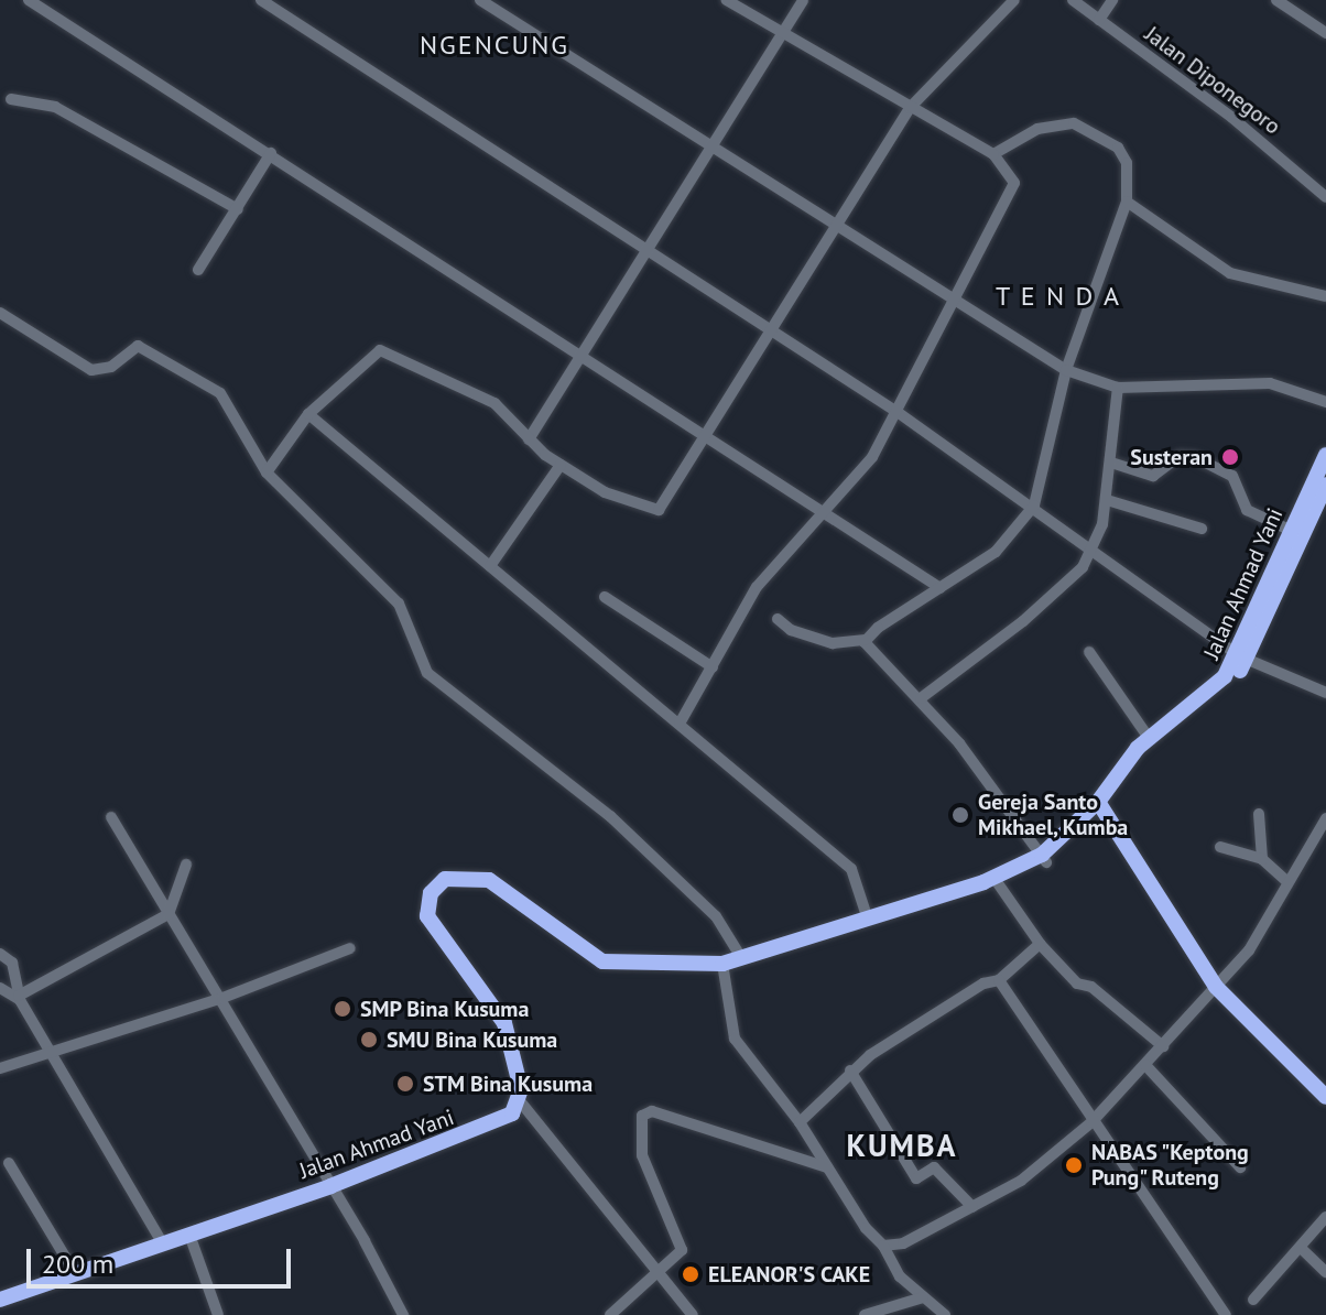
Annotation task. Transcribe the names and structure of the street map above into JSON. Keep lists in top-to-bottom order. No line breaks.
{"streets":{"highway":["Jalan Ahmad Yani"],"street":["Jalan Diponegoro"]},"districts":["NGENCUNG","T E N D A","KUMBA"],"places":["Susteran","Gereja Santo Mikhael, Kumba","SMP Bina Kusuma","SMU Bina Kusuma","STM Bina Kusuma","NABAS \"Keptong Pung\" Ruteng","ELEANOR'S CAKE"],"scale_bar":"200 m"}
